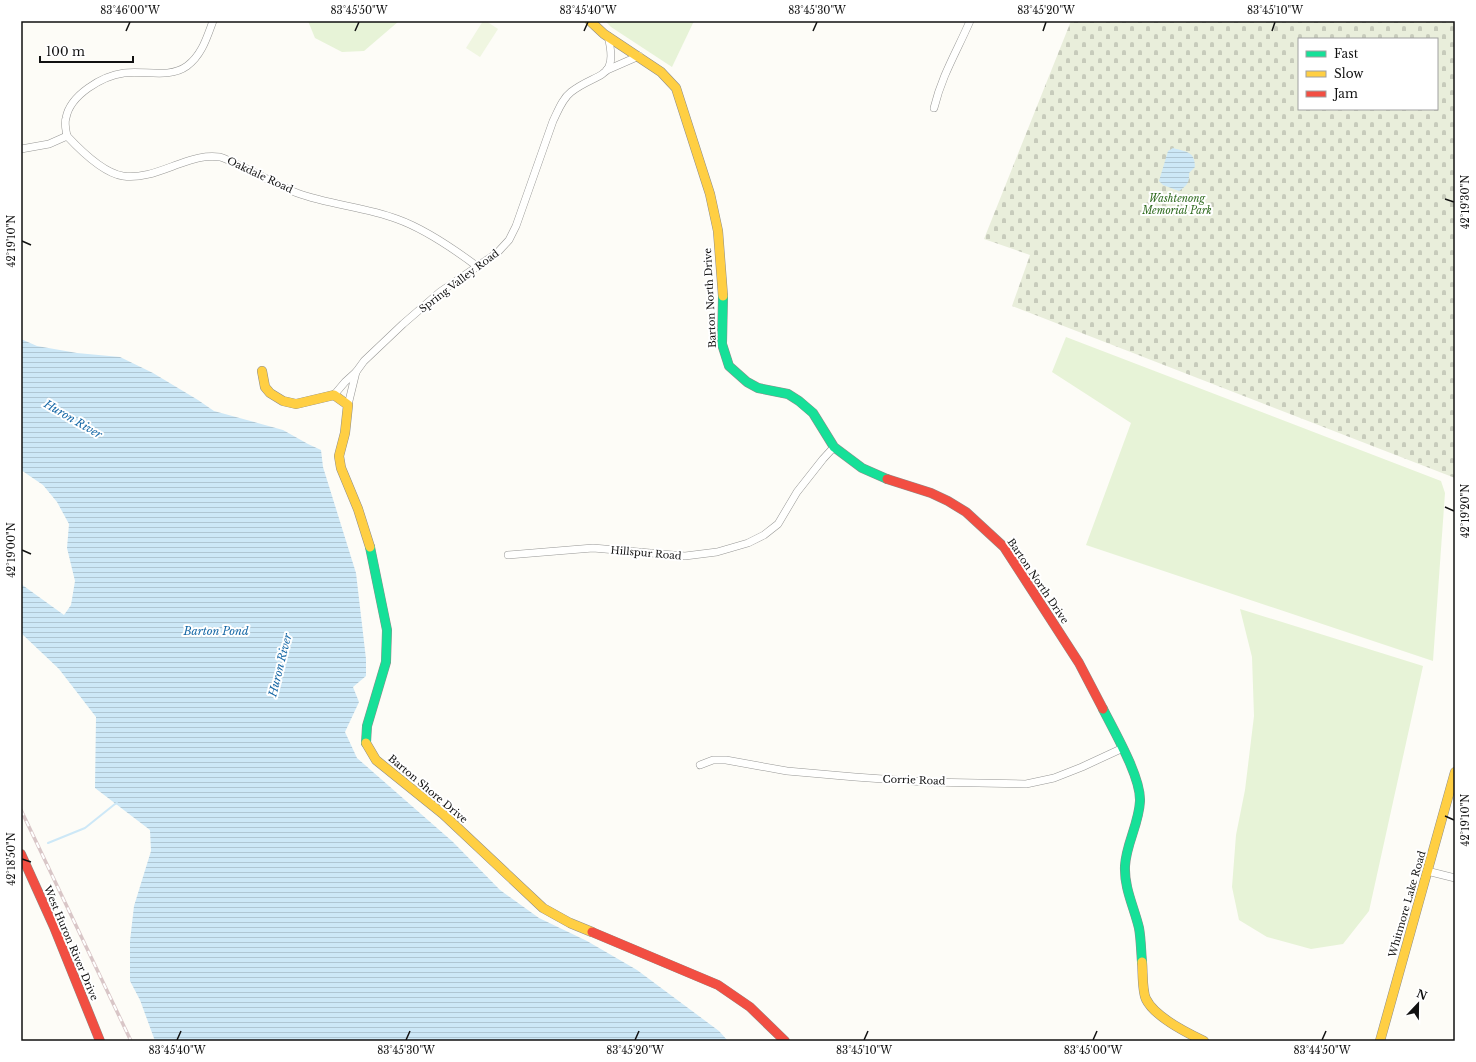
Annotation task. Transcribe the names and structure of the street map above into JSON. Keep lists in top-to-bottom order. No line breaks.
{"streets":{"street":["Oakdale Road","Spring Valley Road","Barton North Drive","Hillspur Road","Corrie Road","Barton Shore Drive","Whitmore Lake Road","West Huron River Drive"]},"crossings":[["Oakdale Road","Spring Valley Road"],["Spring Valley Road","Barton North Drive"],["Spring Valley Road","Barton Shore Drive"],["Barton North Drive","Hillspur Road"],["Barton North Drive","Corrie Road"]],"water":["Huron River","Barton Pond"],"parks":["Washtenong Memorial Park"],"legend":["Fast","Slow","Jam"],"scale_bar":"100 m","north":"top","coordinates":["83°46'00\"W","83°45'50\"W","83°45'40\"W","83°45'30\"W","83°45'20\"W","83°45'10\"W","42°19'30\"N","42°19'10\"N","42°19'20\"N","42°19'00\"N","42°18'50\"N","83°45'00\"W","83°44'50\"W"]}
